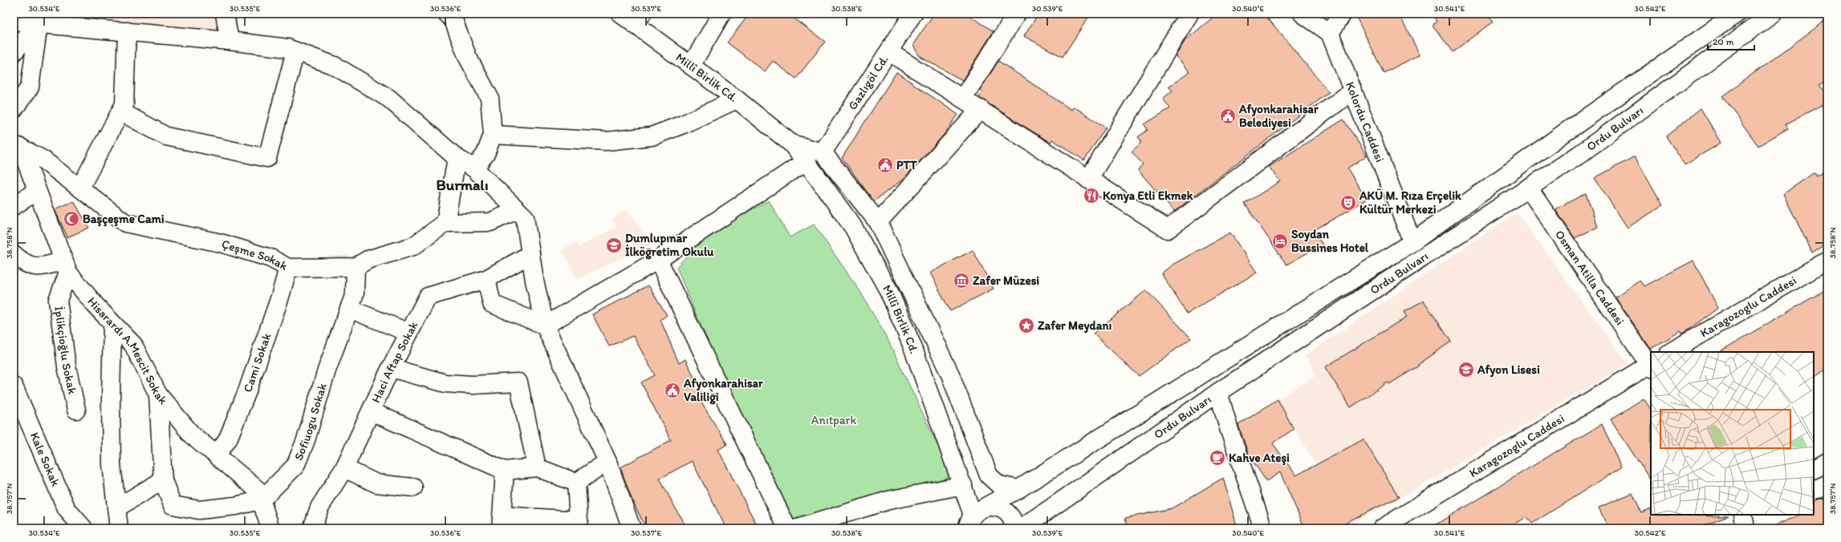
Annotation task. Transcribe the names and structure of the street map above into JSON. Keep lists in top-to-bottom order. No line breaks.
{"streets":{"street":["Millî Birlik Cd.","Gazlıgöl Cd.","Kolordu Caddesi","Ordu Bulvarı","Çeşme Sokak","Osman Atilla Caddesi","Karagozoglu Caddesi","İplikçioğlu Sokak","Hisarardı A.Mescit Sokak","Haci Aftap Sokak","Cami Sokak","Sofiuogu Sokak","Kale Sokak"]},"crossings":[["Millî Birlik Cd.","Gazlıgöl Cd."],["Millî Birlik Cd.","Ordu Bulvarı"],["Kolordu Caddesi","Ordu Bulvarı"],["Ordu Bulvarı","Osman Atilla Caddesi"],["Çeşme Sokak","Hisarardı A.Mescit Sokak"],["Çeşme Sokak","Cami Sokak"],["Çeşme Sokak","Sofiuogu Sokak"],["Osman Atilla Caddesi","Karagozoglu Caddesi"],["İplikçioğlu Sokak","Hisarardı A.Mescit Sokak"],["Hisarardı A.Mescit Sokak","Cami Sokak"],["Hisarardı A.Mescit Sokak","Sofiuogu Sokak"]],"districts":["Burmalı"],"parks":["Anıtpark"],"places":{"public building":["Afyonkarahisar Belediyesi","PTT","Afyonkarahisar Valiliği"],"restaurant":["Konya Etli Ekmek"],"theatre":["AKÜ M. Rıza Erçelik Kültür Merkezi"],"mosque":["Başçeşme Cami"],"hotel":["Soydan Bussines Hotel"],"school or university":["Dumlupınar İlköğretim Okulu","Afyon Lisesi"],"museum":["Zafer Müzesi"],"place":["Zafer Meydanı"],"cafe":["Kahve Ateşi"]},"scale_bar":"20 m","coordinates":["30.534°E","30.535°E","30.536°E","30.537°E","30.538°E","30.539°E","30.540°E","30.541°E","30.542°E","38.758°N","38.757°N"]}
